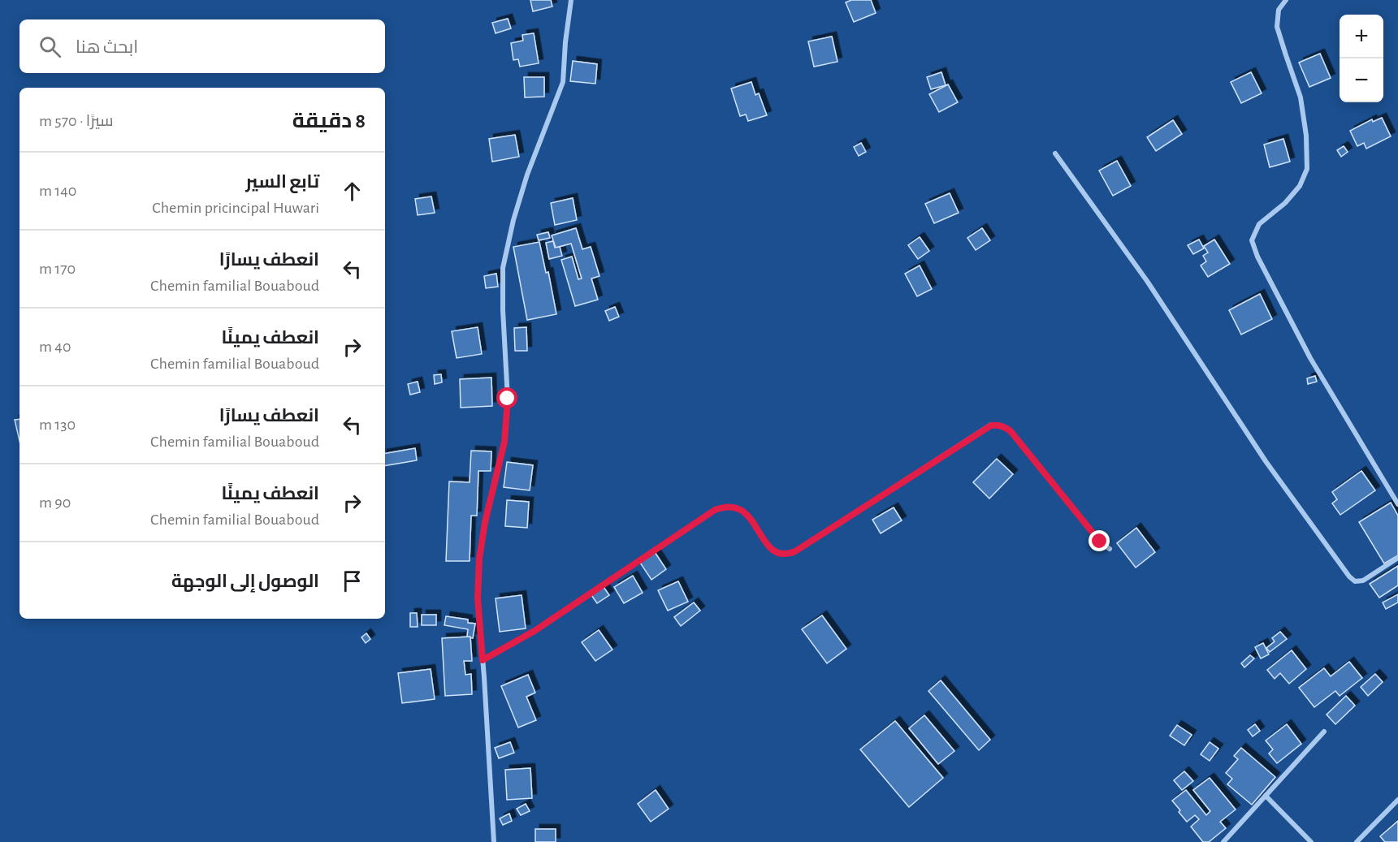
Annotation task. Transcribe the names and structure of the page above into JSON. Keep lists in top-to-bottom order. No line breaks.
{"page":{"map_buttons":["+","−"],"search":"ابحث هنا","heading":["8 دقيقة","سيرًا · 570 m"],"list":[["تابع السير","Chemin pricincipal Huwari","140 m"],["انعطف يسارًا","Chemin familial Bouaboud","170 m"],["انعطف يمينًا","Chemin familial Bouaboud","40 m"],["انعطف يسارًا","Chemin familial Bouaboud","130 m"],["انعطف يمينًا","Chemin familial Bouaboud","90 m"],"الوصول إلى الوجهة"]}}
